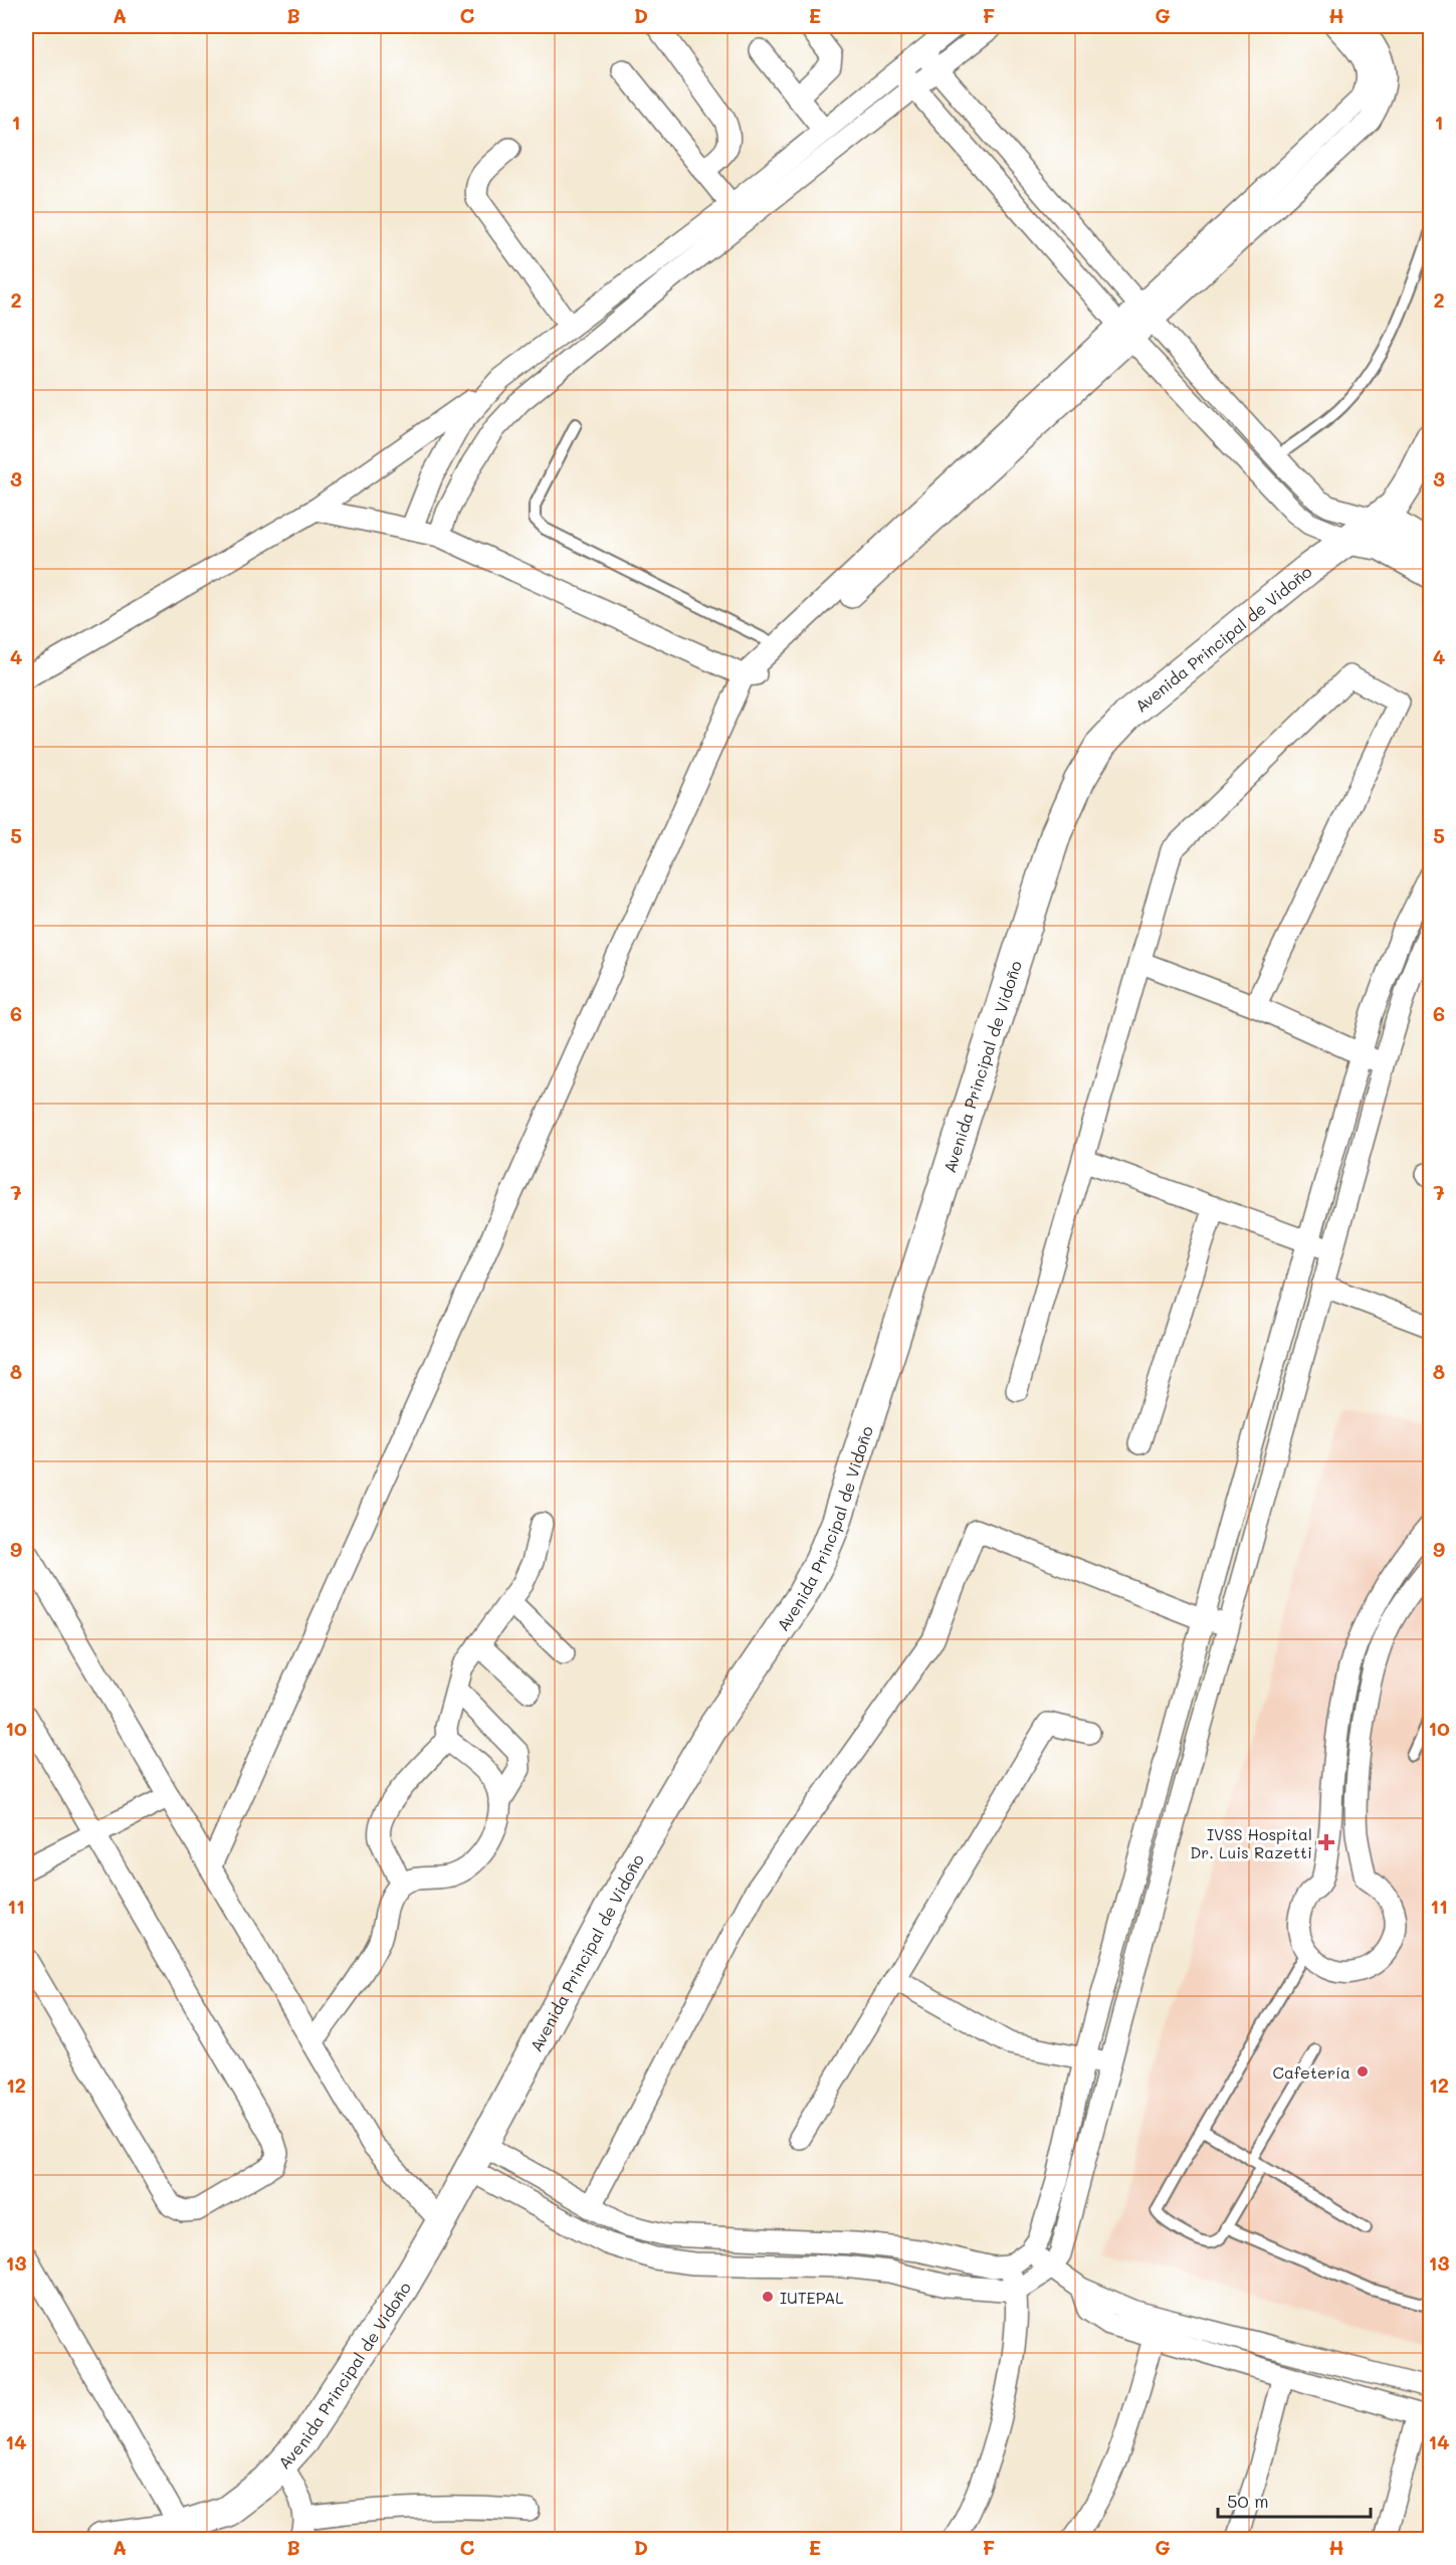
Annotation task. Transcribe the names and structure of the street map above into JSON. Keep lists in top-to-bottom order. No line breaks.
{"streets":{"main road":["Avenida Principal de Vidoño"]},"places":{"health":["IVSS Hospital Dr. Luis Razetti"],"other":["Cafetería","IUTEPAL"]},"scale_bar":"50 m","grid":{"columns":["A","B","C","D","E","F","G","H"],"rows":["1","2","3","4","5","6","7","8","9","10","11","12","13","14"]}}
